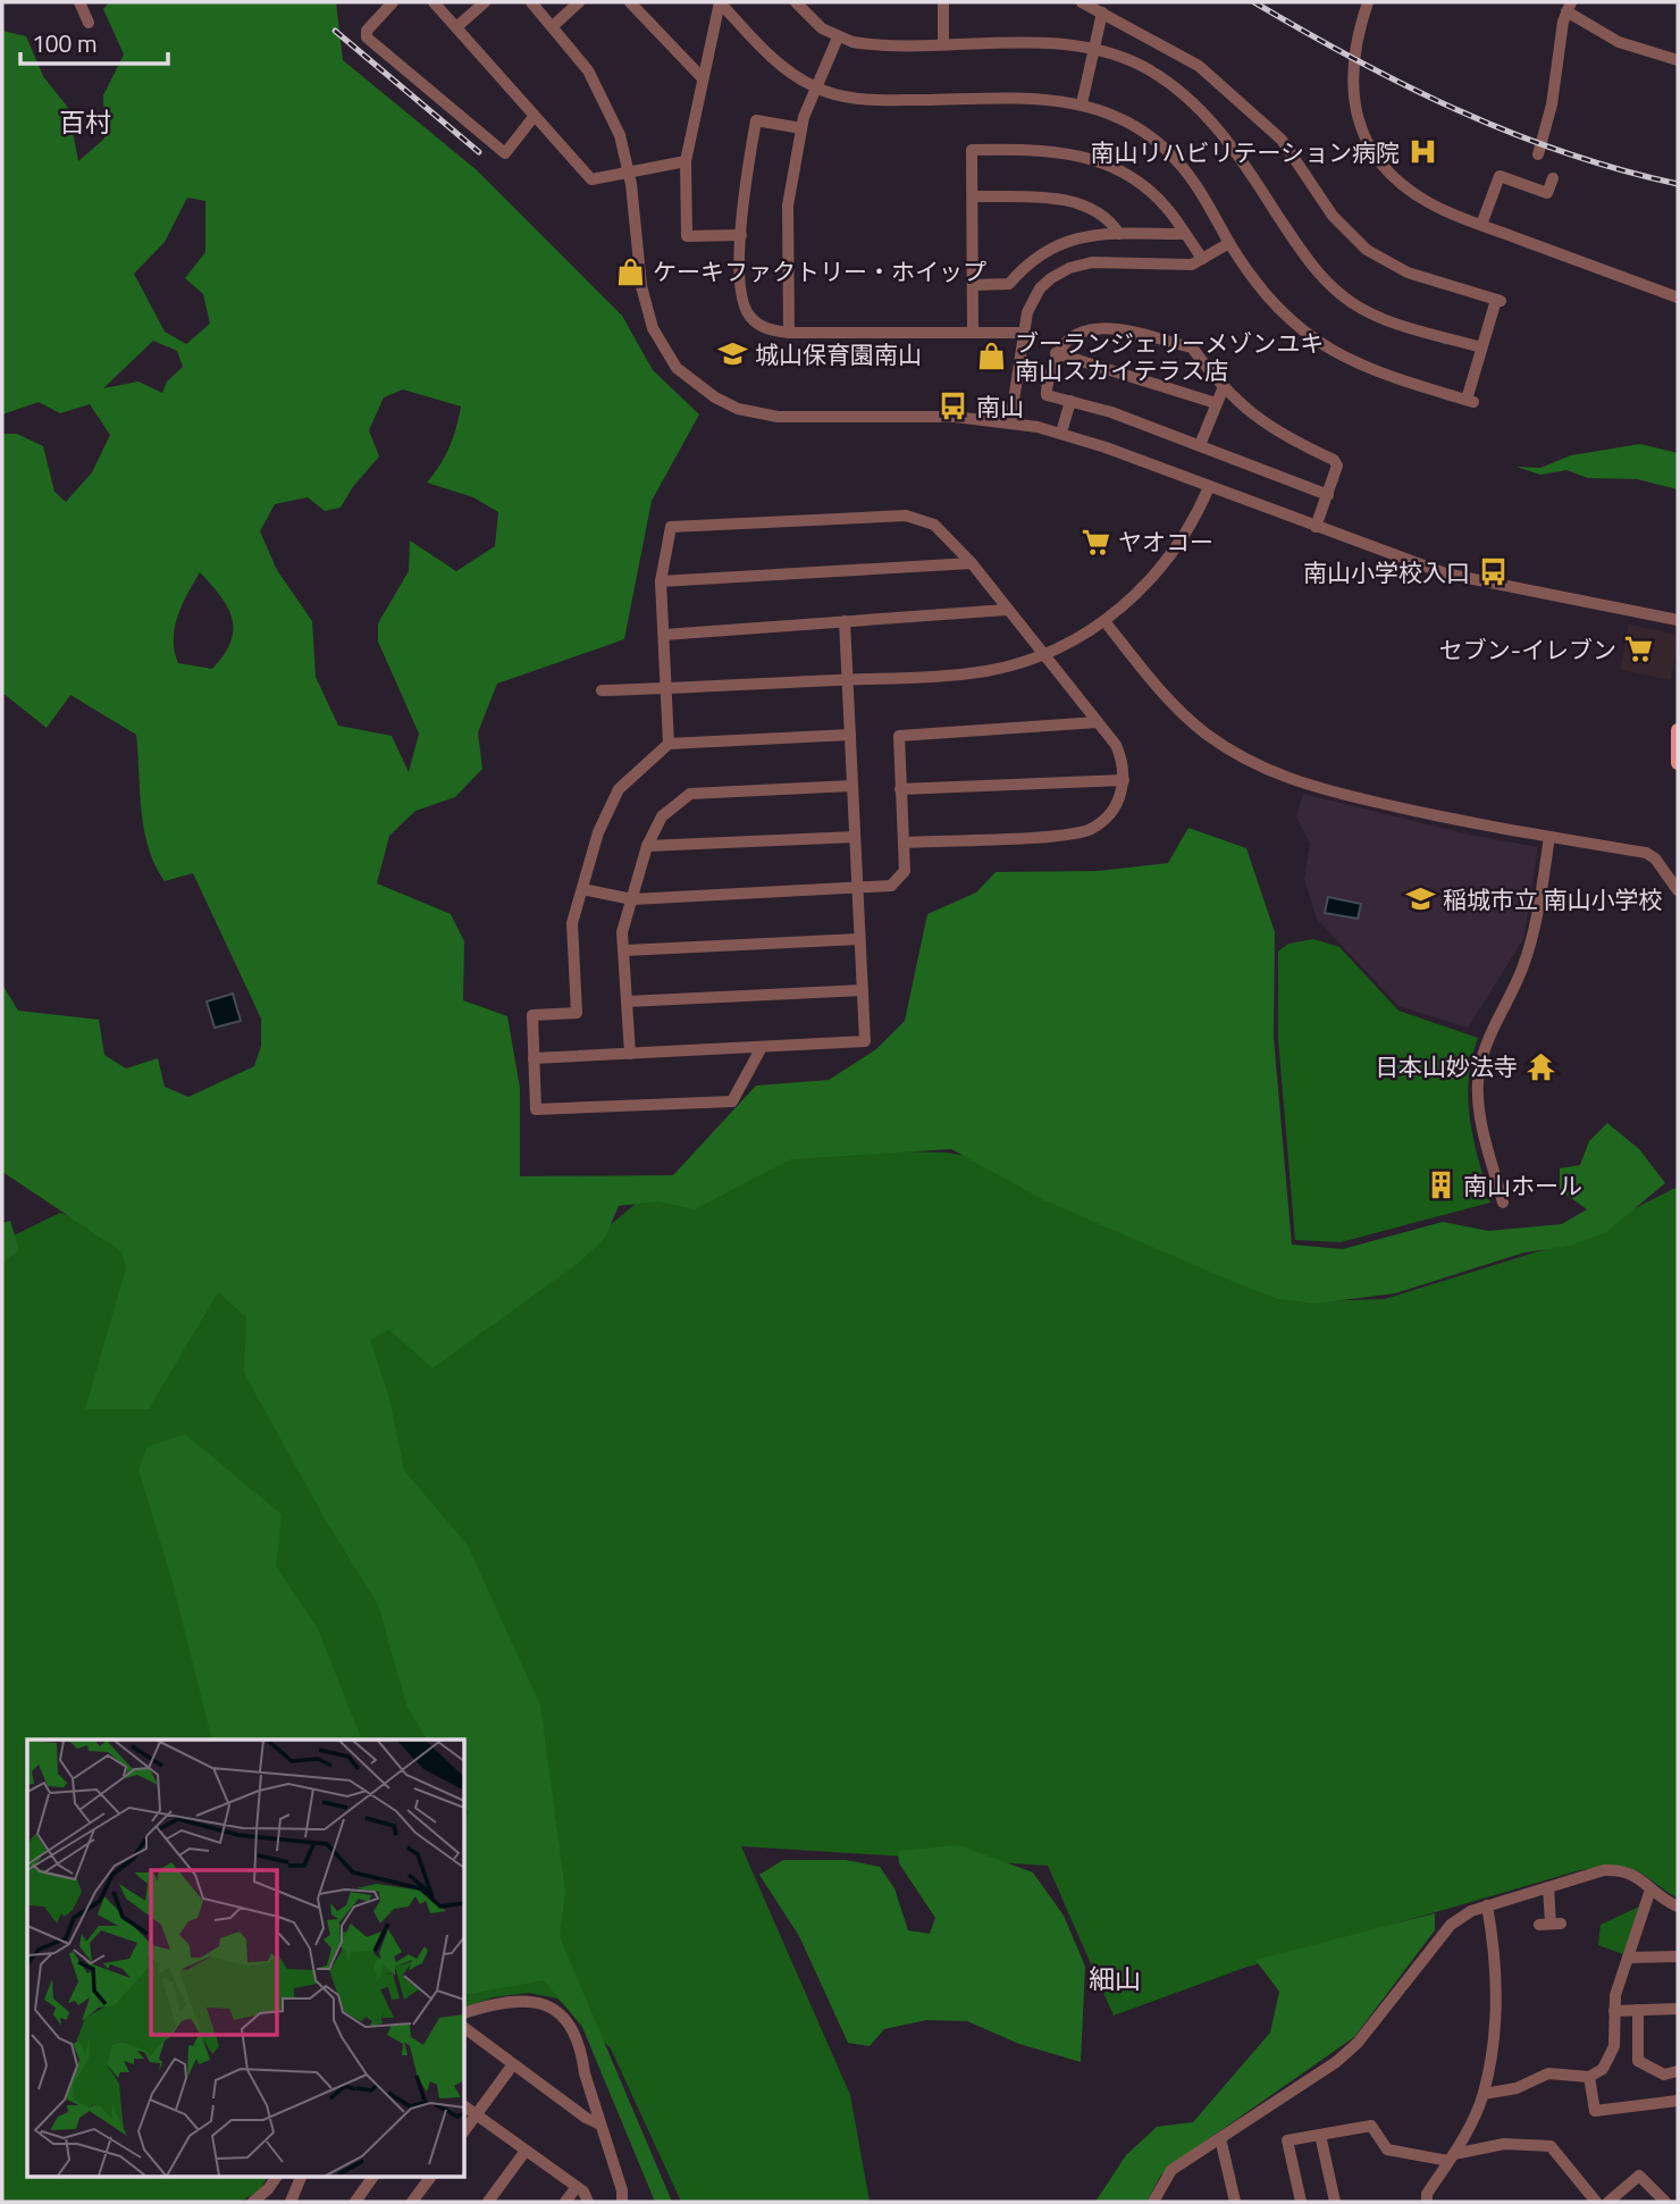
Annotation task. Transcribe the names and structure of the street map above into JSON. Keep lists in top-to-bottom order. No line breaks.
{"districts":["百村","細山"],"places":{"hospital":["南山リハビリテーション病院"],"shop":["ケーキファクトリー・ホイップ","ブーランジェリーメゾンユキ 南山スカイテラス店"],"school or university":["城山保育園南山","稲城市立 南山小学校"],"bus stop":["南山","南山小学校入口"],"supermarket":["ヤオコー","セブン-イレブン"],"temple":["日本山妙法寺"],"building":["南山ホール"]},"scale_bar":"100 m"}
